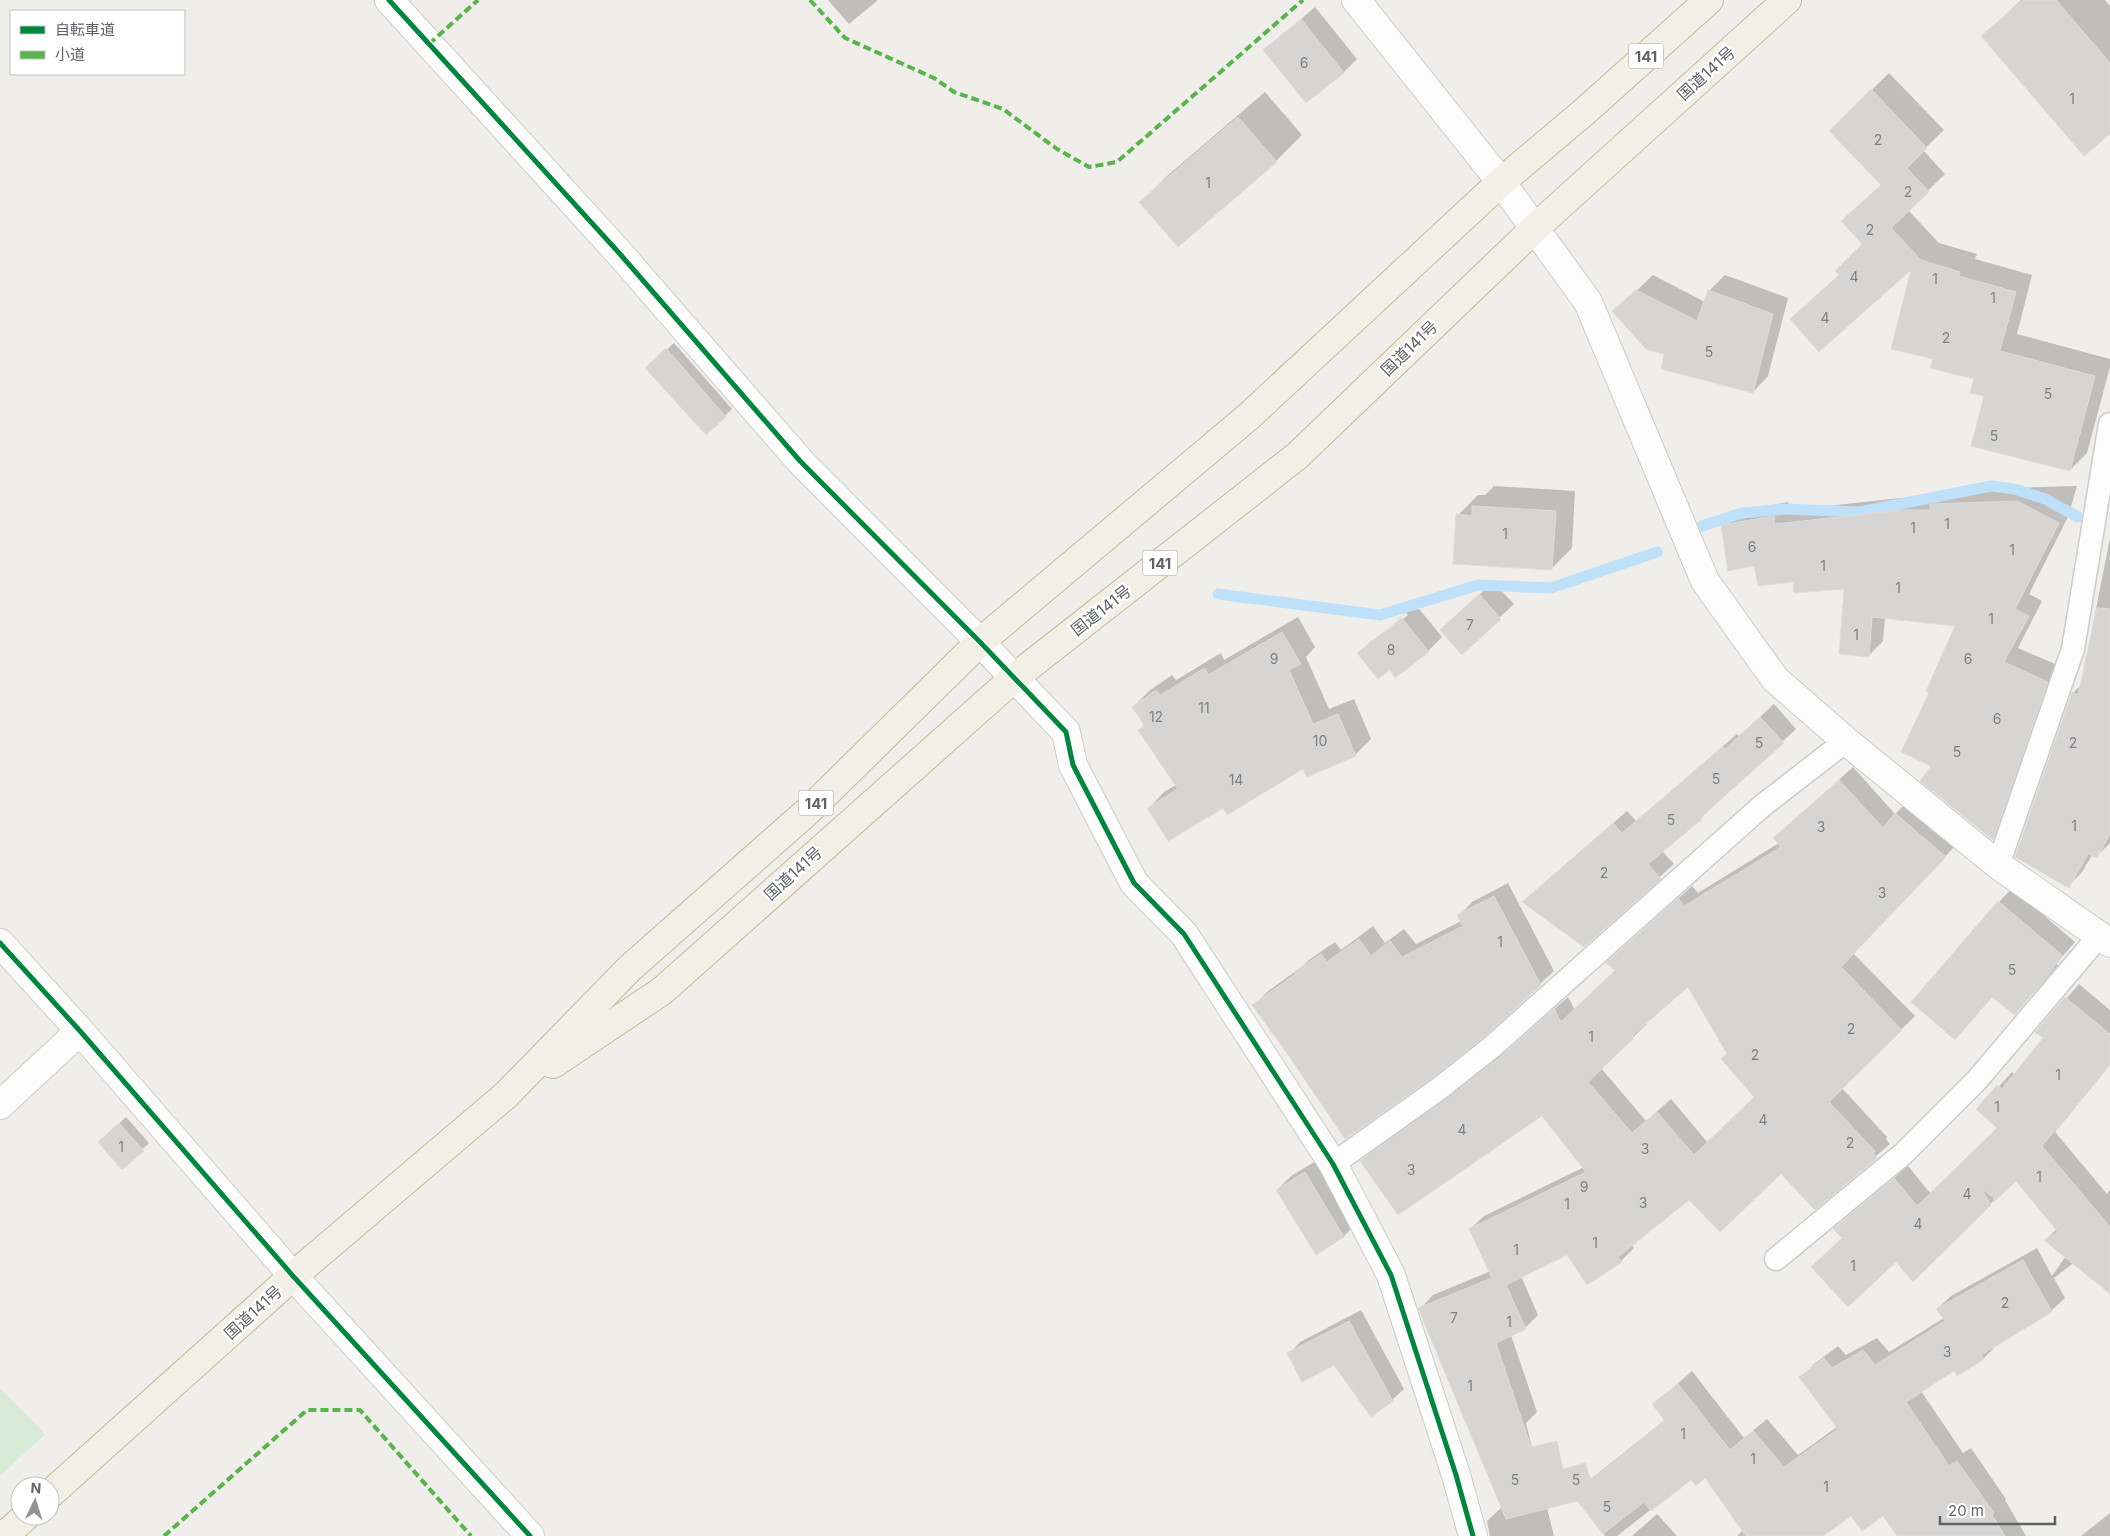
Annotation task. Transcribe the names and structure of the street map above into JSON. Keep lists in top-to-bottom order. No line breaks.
{"streets":{"highway":["141","国道141号"]},"house_numbers":["6","1","2","1","2","2","4","1","1","4","2","5","5","5","1","1","1","6","1","1","1","1","7","1","8","9","6","11","12","6","10","5","2","5","5","14","5","1","3","2","3","1","5","2","1","2","1","1","4","4","2","1","3","3","1","9","4","3","1","4","1","1","1","2","7","1","3","1","1","1","5","5","1","5"],"legend":["自転車道","小道"],"scale_bar":"20 m","north":"top"}
